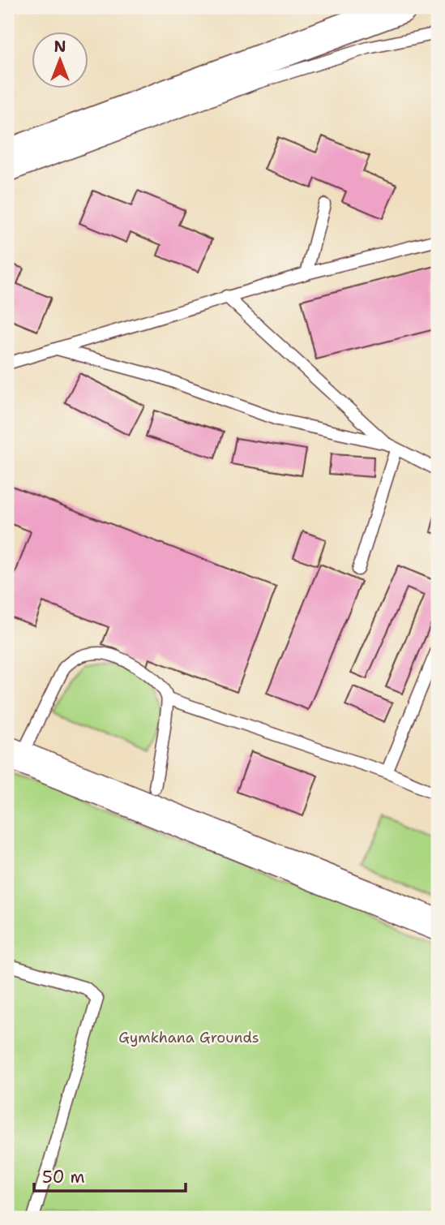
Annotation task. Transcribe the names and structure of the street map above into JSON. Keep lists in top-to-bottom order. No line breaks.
{"parks":["Gymkhana Grounds"],"scale_bar":"50 m","north":"top"}
